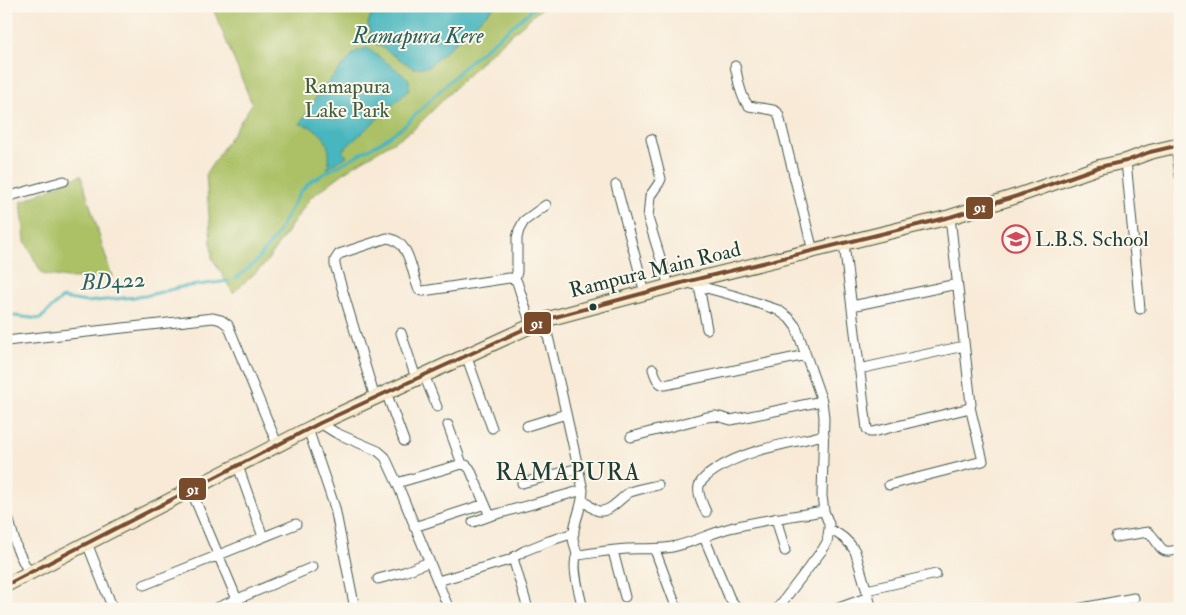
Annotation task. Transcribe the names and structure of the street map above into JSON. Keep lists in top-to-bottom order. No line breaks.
{"streets":{"main road":["Rampura Main Road"]},"districts":["RAMAPURA"],"water":["Ramapura Kere","BD422"],"parks":["Ramapura Lake Park"],"places":{"school or university":["L.B.S. School"]},"lines":["transit line 91"]}
